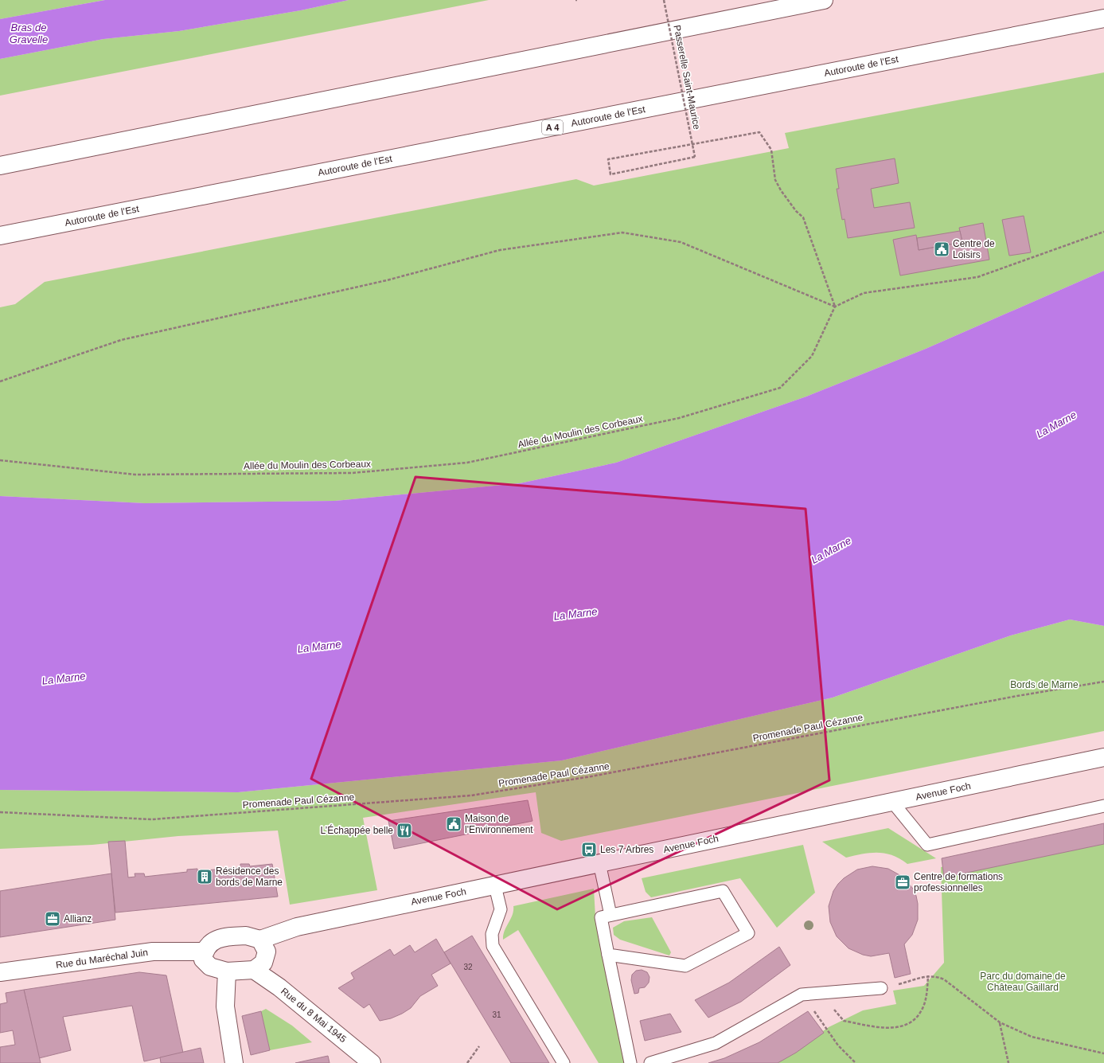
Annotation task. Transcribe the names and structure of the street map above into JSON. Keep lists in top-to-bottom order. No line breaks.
{"streets":{"main road":["Autoroute de l’Est","A 4","Avenue Foch","Rue du Maréchal Juin","Rue du 8 Mai 1945"],"path":["Passerelle Saint-Maurice","Allée du Moulin des Corbeaux","Promenade Paul Cézanne"]},"crossings":[["Passerelle Saint-Maurice","Allée du Moulin des Corbeaux"],["Avenue Foch","Rue du Maréchal Juin"],["Avenue Foch","Rue du 8 Mai 1945"],["Rue du Maréchal Juin","Rue du 8 Mai 1945"]],"water":["Bras de Gravelle","La Marne"],"parks":["Bords de Marne","Parc du domaine de Château Gaillard"],"places":{"public building":["Centre de Loisirs","Maison de l'Environnement"],"restaurant":["L’Échappée belle"],"bus stop":["Les 7 Arbres"],"building":["Résidence des bords de Marne"],"office":["Centre de formations professionnelles","Allianz"]},"house_numbers":["32","31"]}
